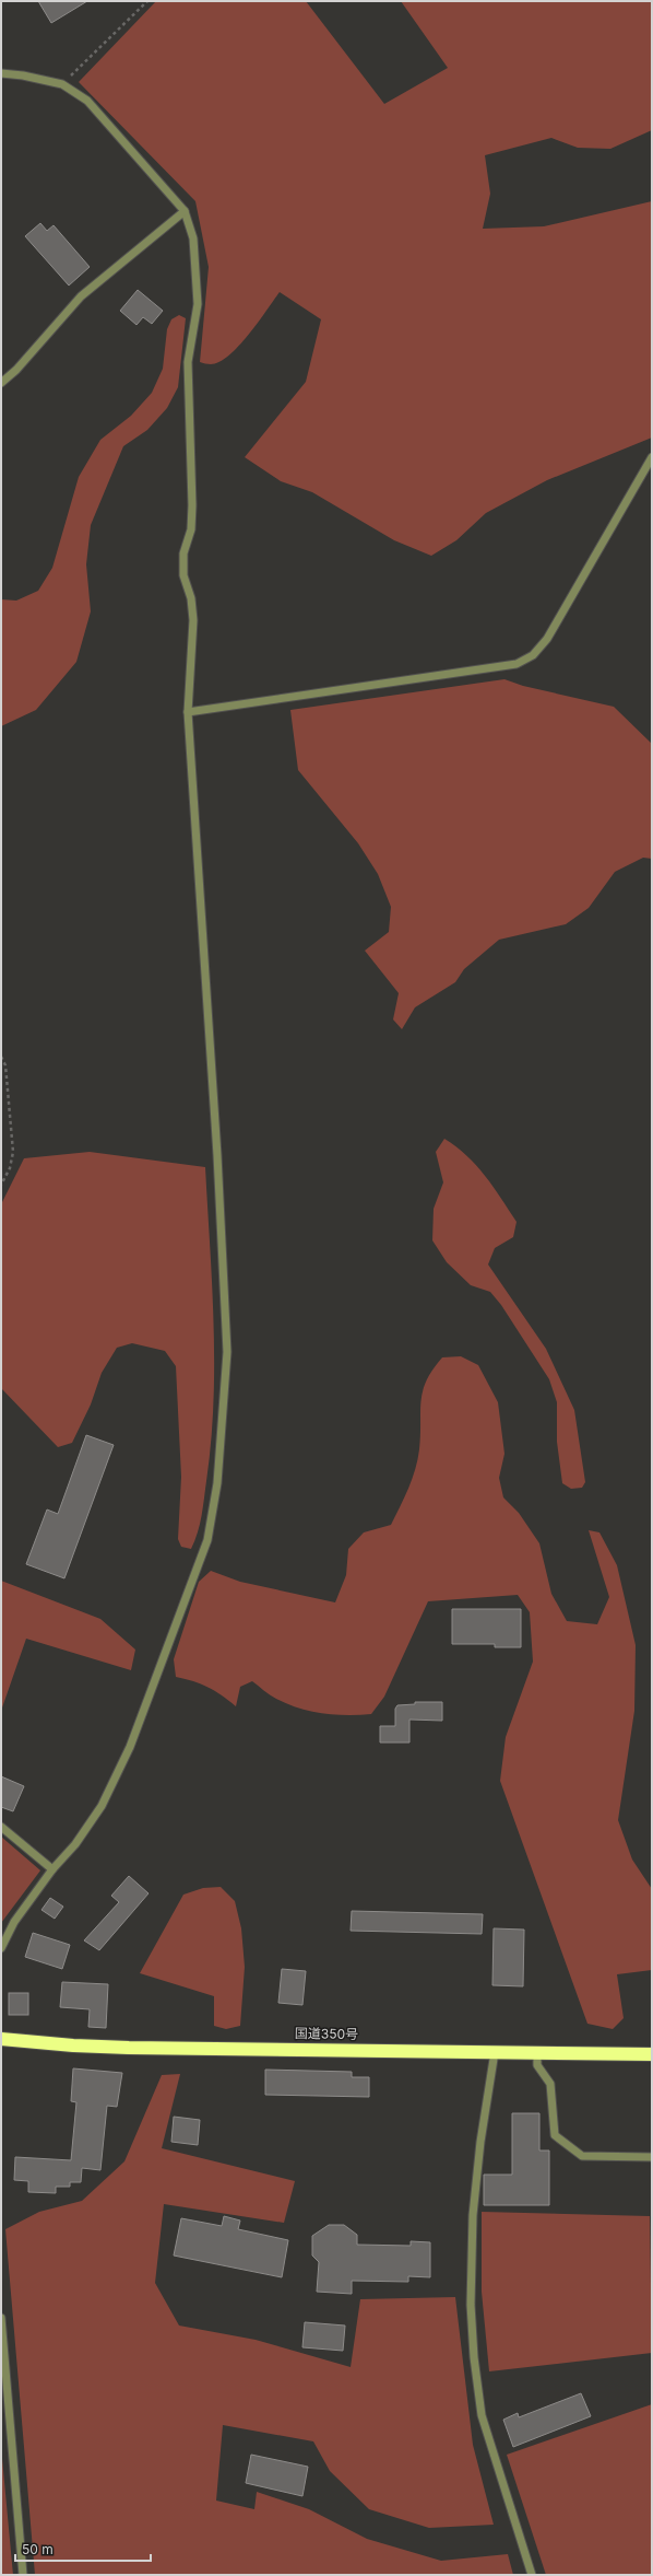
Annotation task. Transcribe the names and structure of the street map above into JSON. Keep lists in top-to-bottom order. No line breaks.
{"streets":{"highway":["国道350号"]},"scale_bar":"50 m"}
